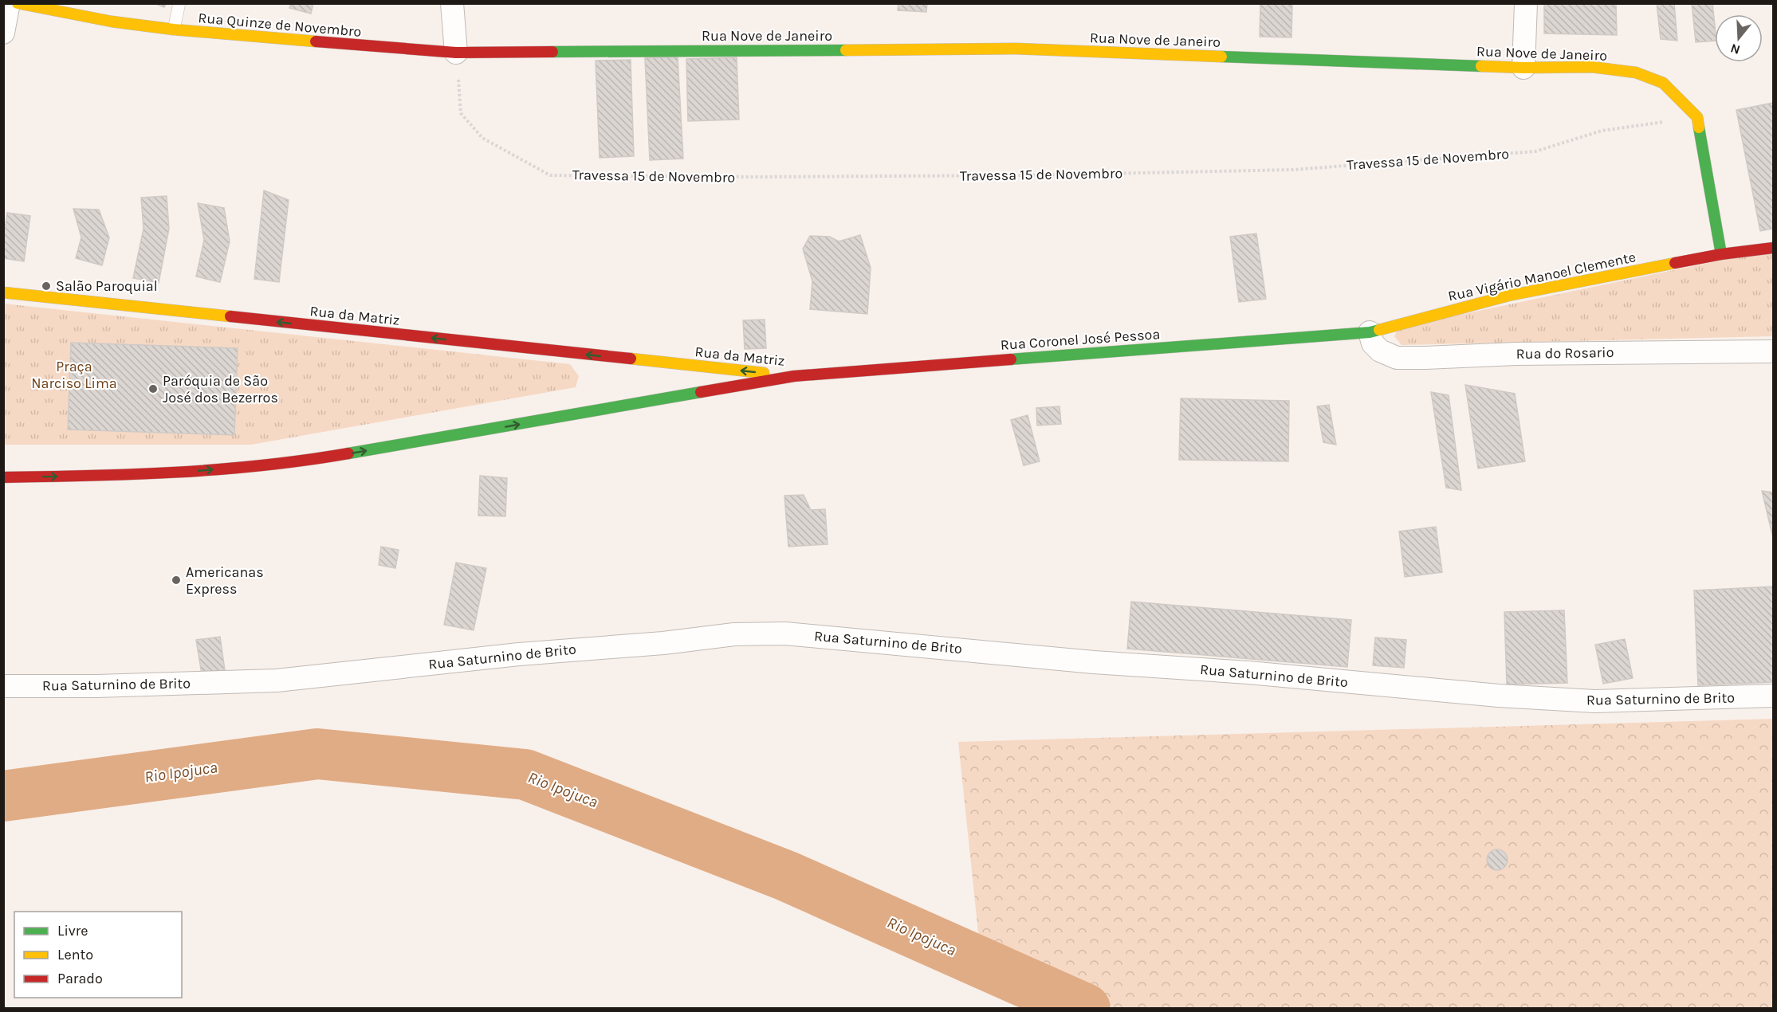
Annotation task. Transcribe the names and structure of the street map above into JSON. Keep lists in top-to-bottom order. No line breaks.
{"streets":{"main road":["Rua Quinze de Novembro","Rua Nove de Janeiro","Rua Vigário Manoel Clemente","Rua da Matriz","Rua Coronel José Pessoa"],"street":["Rua do Rosario","Rua Saturnino de Brito"],"path":["Travessa 15 de Novembro"]},"crossings":[["Rua Quinze de Novembro","Rua Nove de Janeiro"],["Rua Quinze de Novembro","Travessa 15 de Novembro"],["Rua Nove de Janeiro","Travessa 15 de Novembro"],["Rua Vigário Manoel Clemente","Rua Coronel José Pessoa"],["Rua Vigário Manoel Clemente","Rua do Rosario"],["Rua da Matriz","Rua Coronel José Pessoa"],["Rua Coronel José Pessoa","Rua do Rosario"]],"water":["Rio Ipojuca"],"parks":["Praça Narciso Lima"],"places":["Salão Paroquial","Paróquia de São José dos Bezerros","Americanas Express"],"legend":["Livre","Lento","Parado"],"north":"bottom"}
